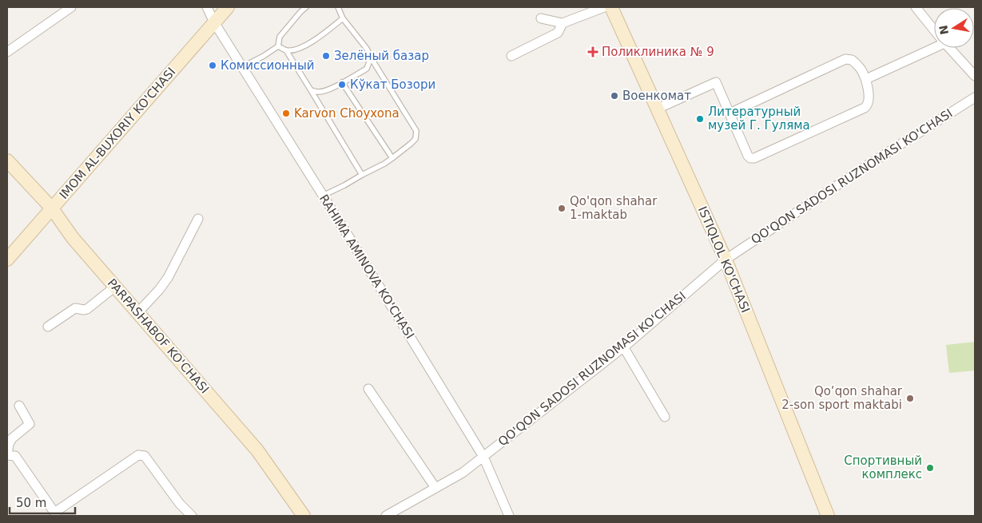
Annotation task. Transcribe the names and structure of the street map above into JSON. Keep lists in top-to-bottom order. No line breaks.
{"streets":{"main road":["IMOM AL-BUXORIY KO'CHASI","ISTIQLOL KO'CHASI","PARPASHABOF KO'CHASI"],"street":["QO'QON SADOSI RUZNOMASI KO'CHASI","RAHIMA AMINOVA KO'CHASI"]},"crossings":[["IMOM AL-BUXORIY KO'CHASI","RAHIMA AMINOVA KO'CHASI"],["IMOM AL-BUXORIY KO'CHASI","PARPASHABOF KO'CHASI"],["QO'QON SADOSI RUZNOMASI KO'CHASI","ISTIQLOL KO'CHASI"],["QO'QON SADOSI RUZNOMASI KO'CHASI","RAHIMA AMINOVA KO'CHASI"]],"places":{"health":["Поликлиника № 9"],"other":["Зелёный базар","Комиссионный","Кўкат Бозори","Военкомат","Karvon Choyxona","Литературный музей Г. Гуляма","Qo'qon shahar 1-maktab","Qo‘qon shahar 2-son sport maktabi","Спортивный комплекс"]},"scale_bar":"50 m","north":"left"}
